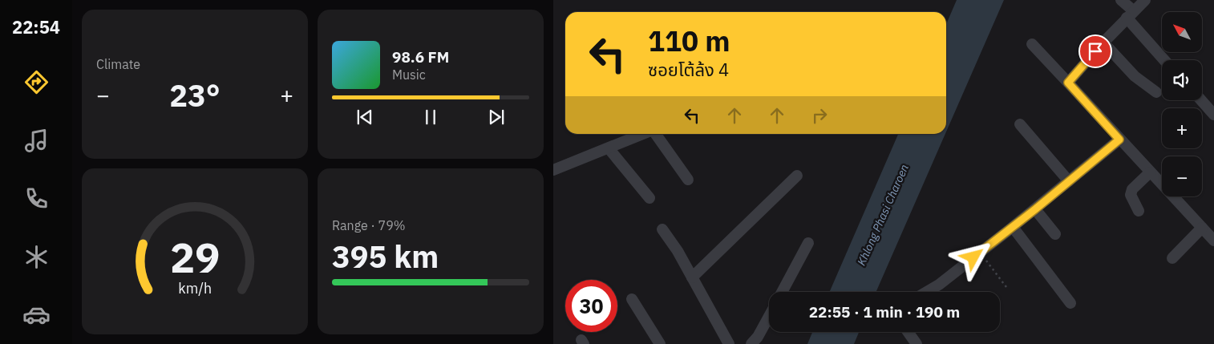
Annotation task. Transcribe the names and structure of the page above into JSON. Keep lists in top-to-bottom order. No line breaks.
{"water":["Khlong Phasi Charoen"],"north":"top left","page":{"tabs":"22:54","tile":["Climate",["Range · 79%","395 km"]],"map_buttons":["+","−"],"turn":["110 m","ซอยโต้ล้ง 4"],"song":["98.6 FM","Music"],"heat":["−","23°","+"],"limit":"30","trip":"22:55 · 1 min · 190 m","gauge":["29","km/h"]}}
